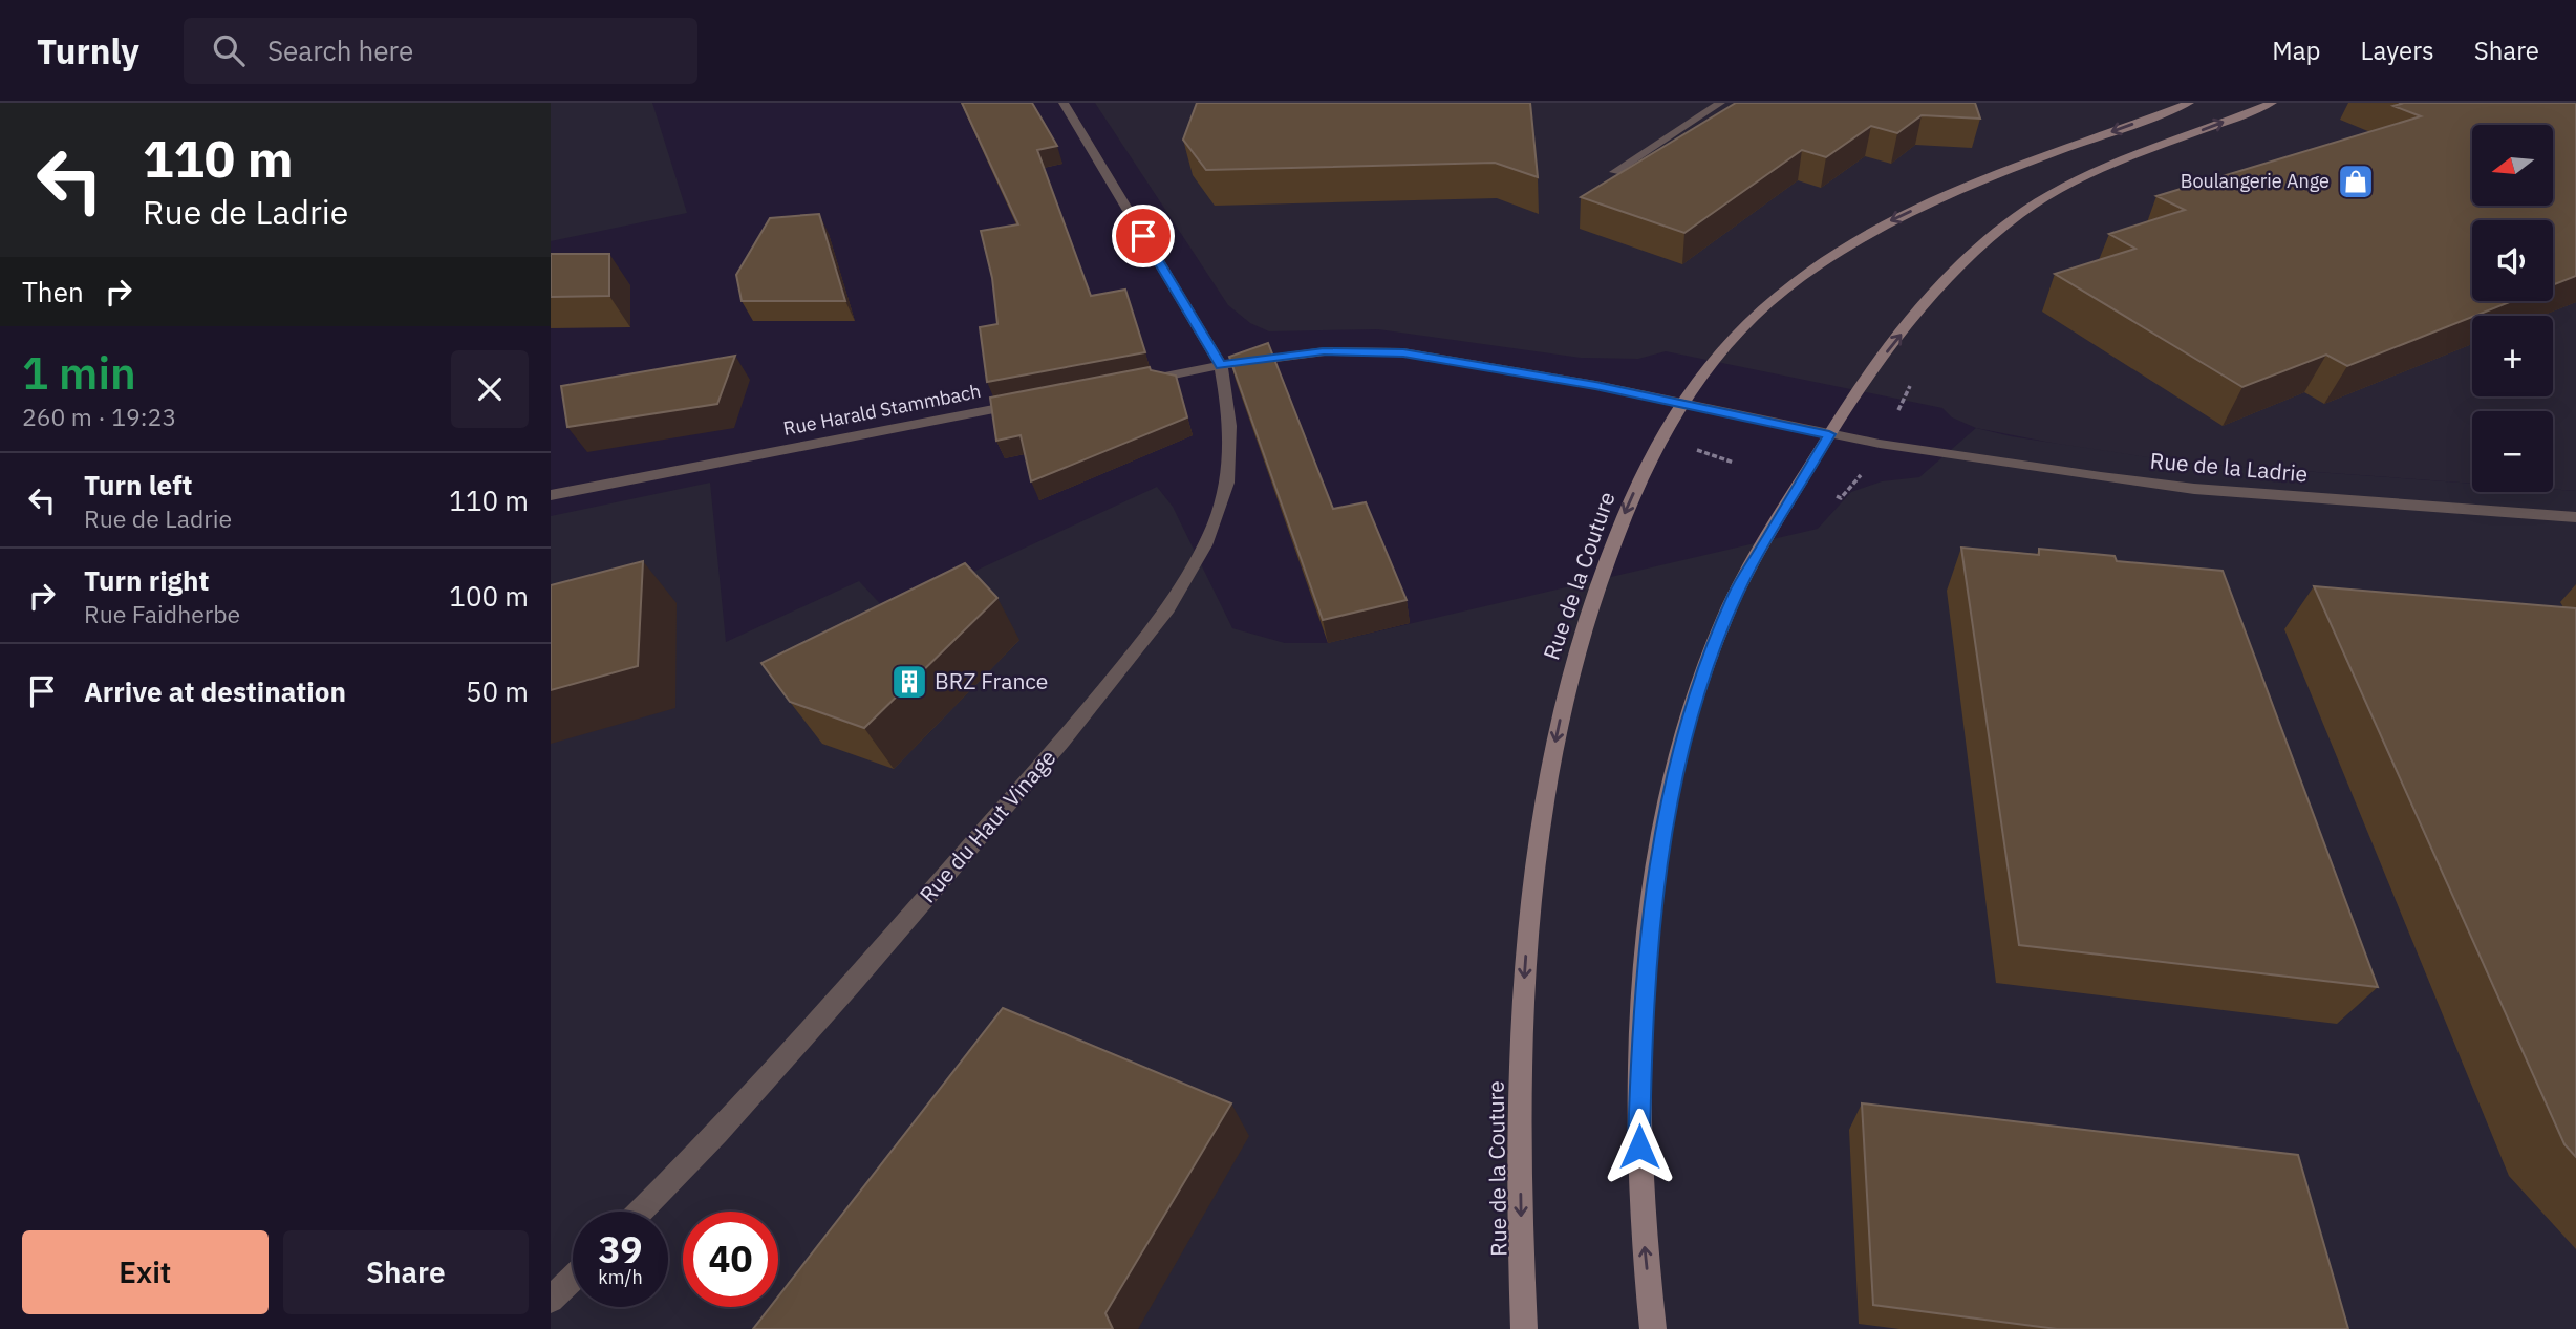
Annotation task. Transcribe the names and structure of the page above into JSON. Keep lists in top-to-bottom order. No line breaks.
{"streets":{"street":["Rue Harald Stammbach","Rue de la Ladrie","Rue de la Couture","Rue du Haut Vinage"]},"crossings":[["Rue de la Ladrie","Rue de la Couture"],["Rue de la Ladrie","Rue du Haut Vinage"]],"places":{"shop":["Boulangerie Ange"],"building":["BRZ France"]},"north":"left","page":{"header":"Turnly","search":"Search here","nav":["Map","Layers","Share"],"turn":["110 m","Rue de Ladrie"],"map_buttons":["+","−"],"then":"Then","heading":["1 min","260 m · 19:23"],"list":[{"name":"Turn left","note":"Rue de Ladrie","value":"110 m"},{"name":"Turn right","note":"Rue Faidherbe","value":"100 m"},{"name":"Arrive at destination","value":"50 m"}],"speed":"39 km/h","limit":"40","buttons":["Exit","Share"]}}
